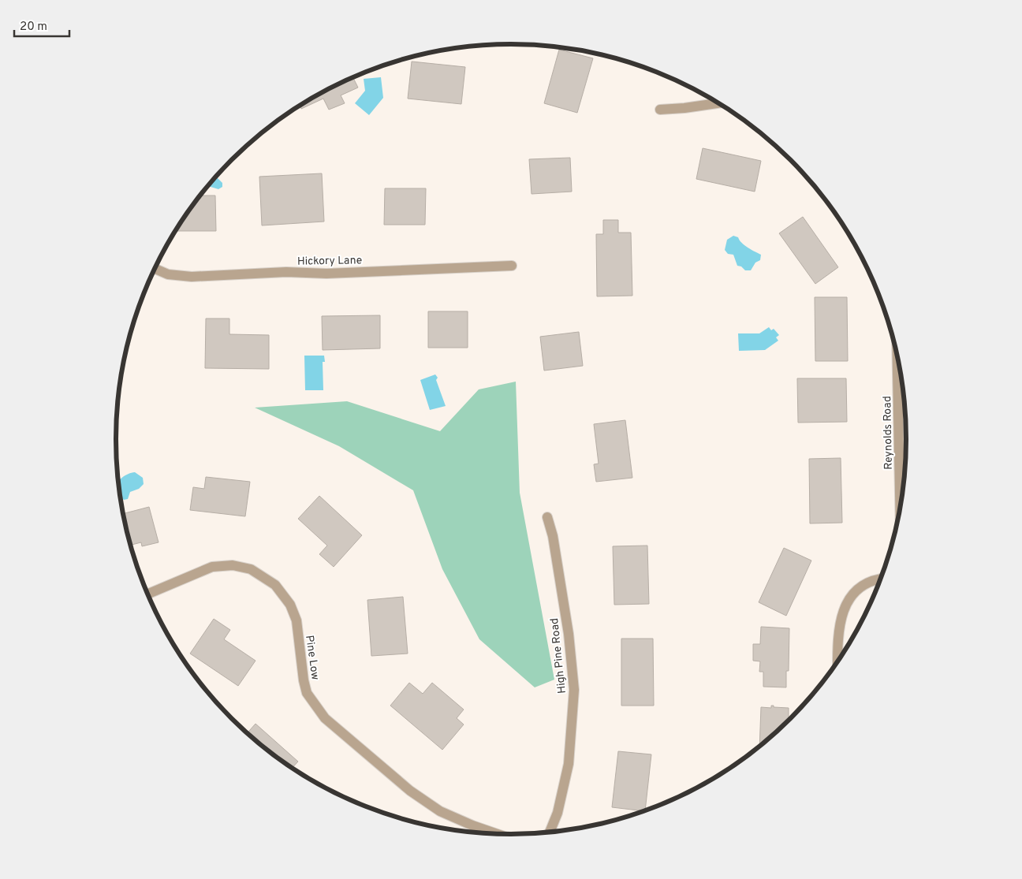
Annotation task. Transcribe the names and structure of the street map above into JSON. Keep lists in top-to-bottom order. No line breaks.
{"streets":{"street":["Hickory Lane","Reynolds Road","High Pine Road","Pine Low"]},"scale_bar":"20 m"}
